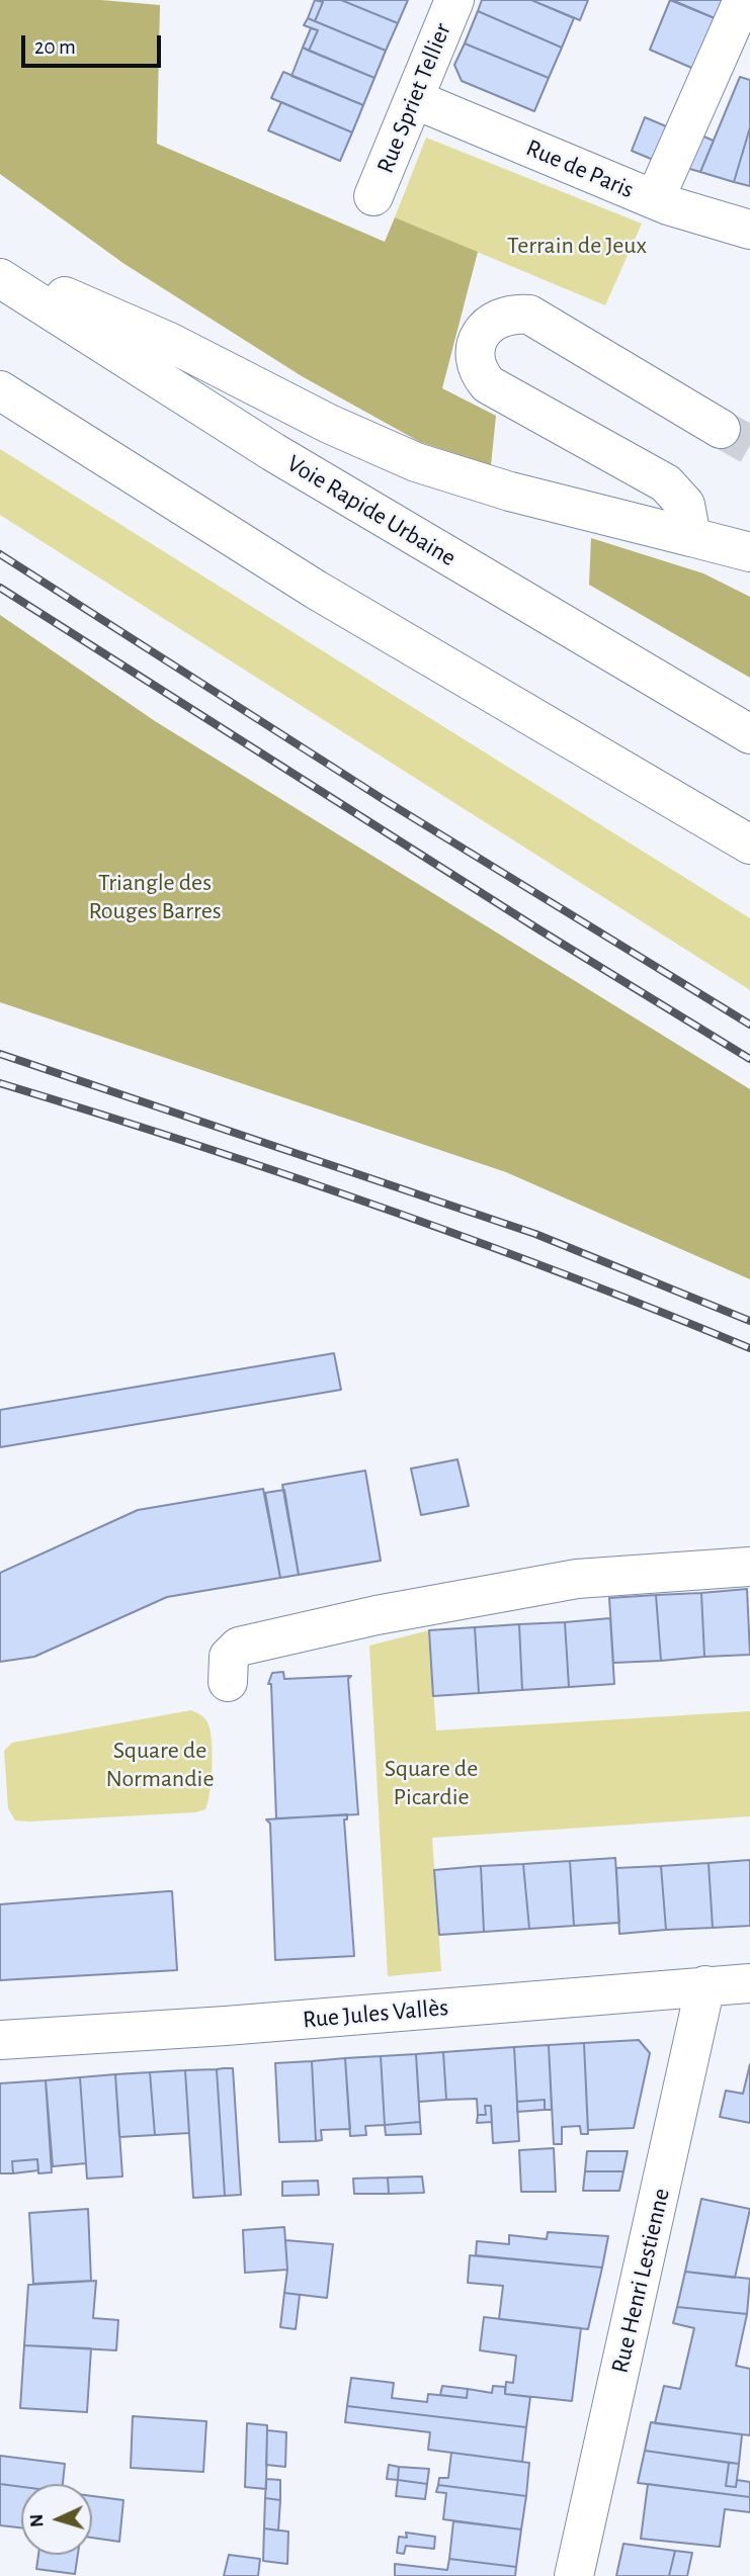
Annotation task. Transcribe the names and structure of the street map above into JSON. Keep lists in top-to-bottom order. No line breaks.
{"streets":{"main road":["Rue Spriet Tellier","Rue de Paris","Voie Rapide Urbaine","Rue Jules Vallès","Rue Henri Lestienne"]},"crossings":[["Rue Spriet Tellier","Rue de Paris"],["Rue Jules Vallès","Rue Henri Lestienne"]],"parks":["Terrain de Jeux","Triangle des Rouges Barres","Square de Normandie","Square de Picardie"],"scale_bar":"20 m","north":"left"}
